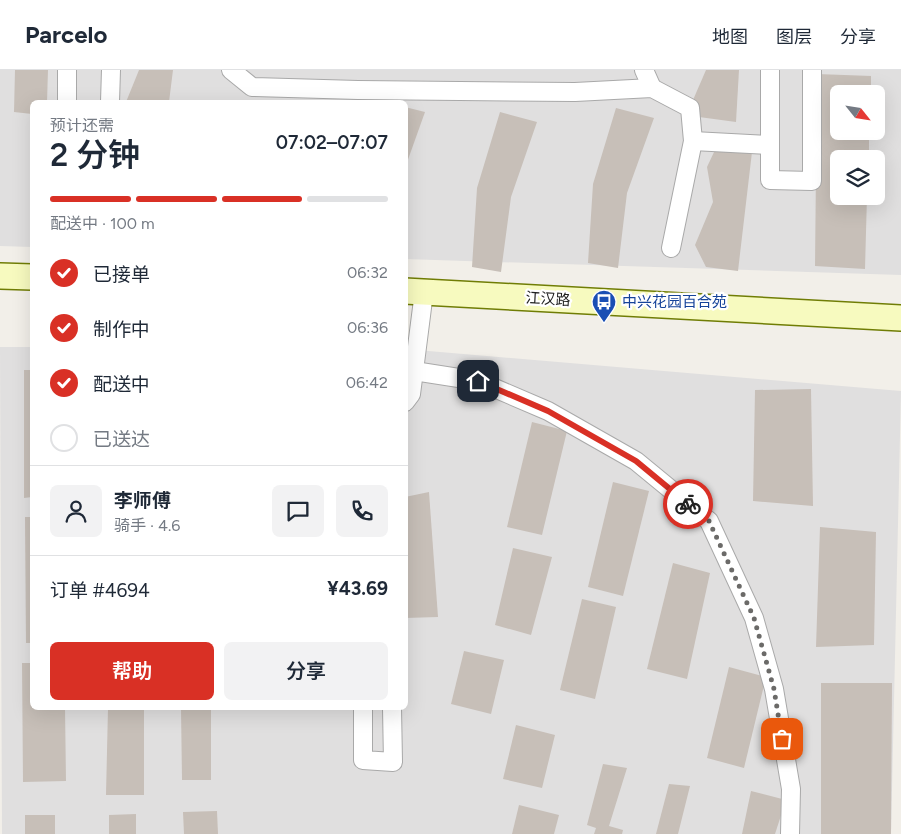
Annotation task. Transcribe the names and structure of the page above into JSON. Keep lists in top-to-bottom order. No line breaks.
{"streets":{"street":["江汉路"]},"places":{"bus stop":["中兴花园百合苑"]},"north":"bottom right","page":{"header":"Parcelo","nav":["地图","图层","分享"],"heading":["2 分钟","预计还需","07:02–07:07"],"panel":["李师傅","骑手 · 4.6","订单 #4694","¥43.69"],"bar":"配送中 · 100 m","list":[["已接单","06:32"],["制作中","06:36"],["配送中","06:42"],"已送达"],"buttons":["帮助","分享"]}}
